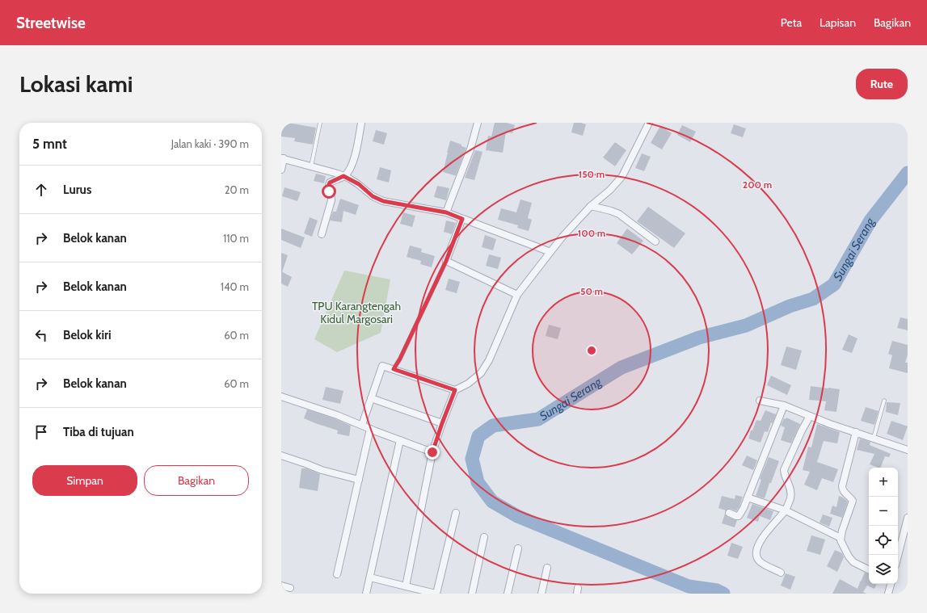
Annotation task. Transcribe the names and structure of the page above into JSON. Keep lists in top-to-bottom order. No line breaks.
{"water":["Sungai Serang"],"parks":["TPU Karangtengah Kidul Margosari"],"page":{"header":"Streetwise","nav":["Peta","Lapisan","Bagikan"],"buttons":["Rute",["Simpan","Bagikan"]],"title":"Lokasi kami","heading":["5 mnt","Jalan kaki · 390 m"],"list":[["Lurus","20 m"],["Belok kanan","110 m"],["Belok kanan","140 m"],["Belok kiri","60 m"],["Belok kanan","60 m"],"Tiba di tujuan"],"map_buttons":["+","−"]},"rings":["150 m","200 m","100 m","50 m"]}
